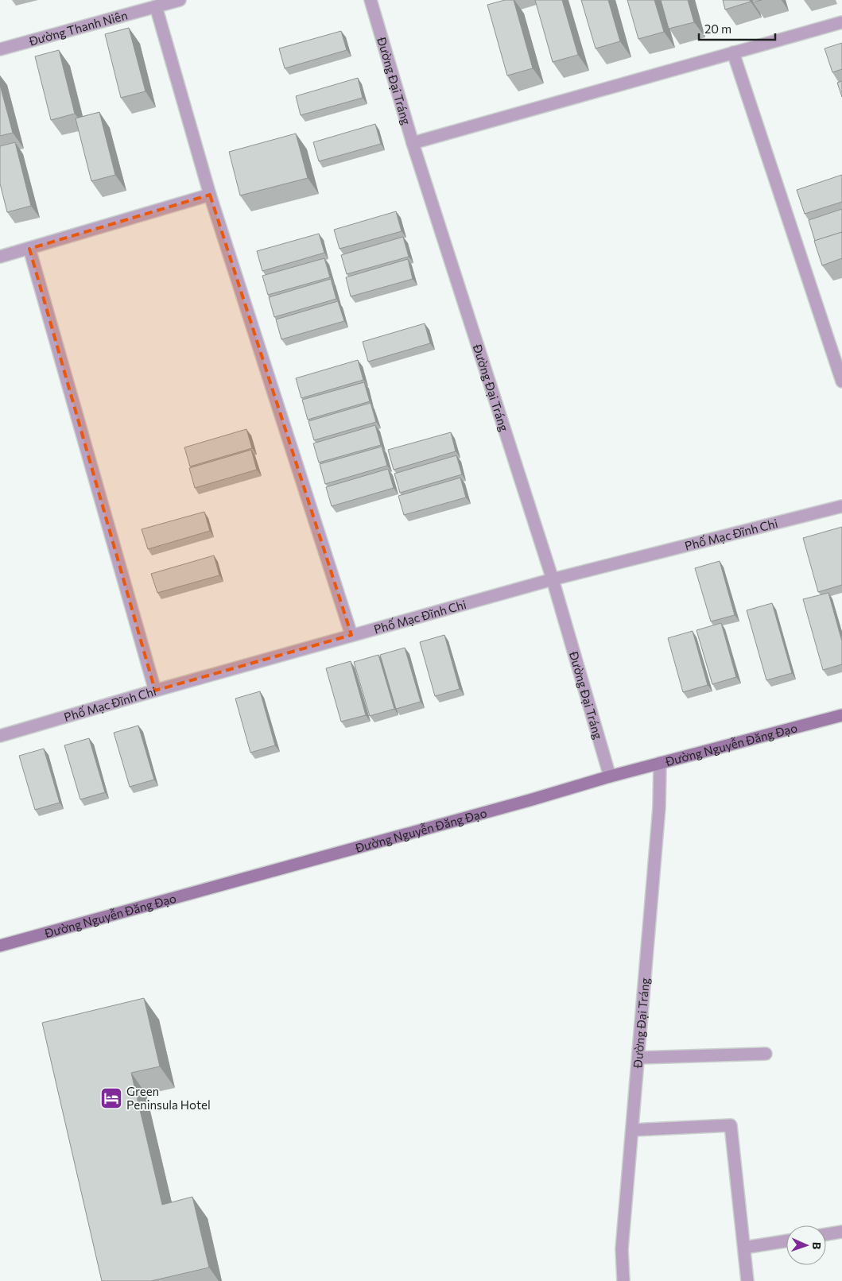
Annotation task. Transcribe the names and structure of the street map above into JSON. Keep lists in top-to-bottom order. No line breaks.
{"streets":{"main road":["Đường Nguyễn Đăng Đạo"],"street":["Đường Thanh Niên","Đường Đại Tráng","Phố Mạc Đĩnh Chi"]},"crossings":[["Đường Đại Tráng","Phố Mạc Đĩnh Chi"],["Đường Đại Tráng","Đường Nguyễn Đăng Đạo"]],"places":{"hotel":["Green Peninsula Hotel"]},"scale_bar":"20 m","north":"right"}
